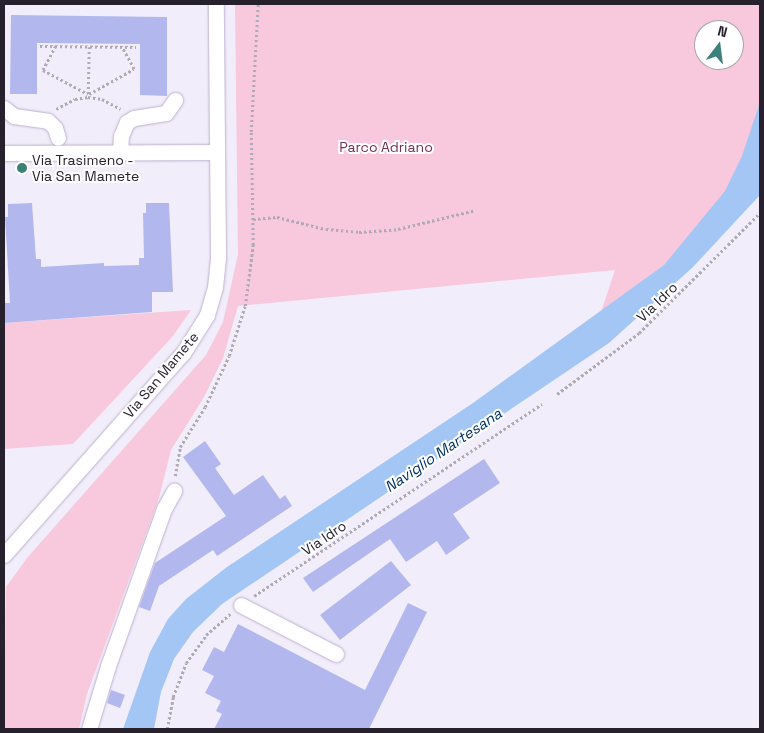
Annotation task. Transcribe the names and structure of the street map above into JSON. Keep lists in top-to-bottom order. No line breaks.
{"streets":{"street":["Via San Mamete"],"path":["Via Idro"]},"water":["Naviglio Martesana"],"parks":["Parco Adriano"],"places":["Via Trasimeno - Via San Mamete"],"north":"top"}
